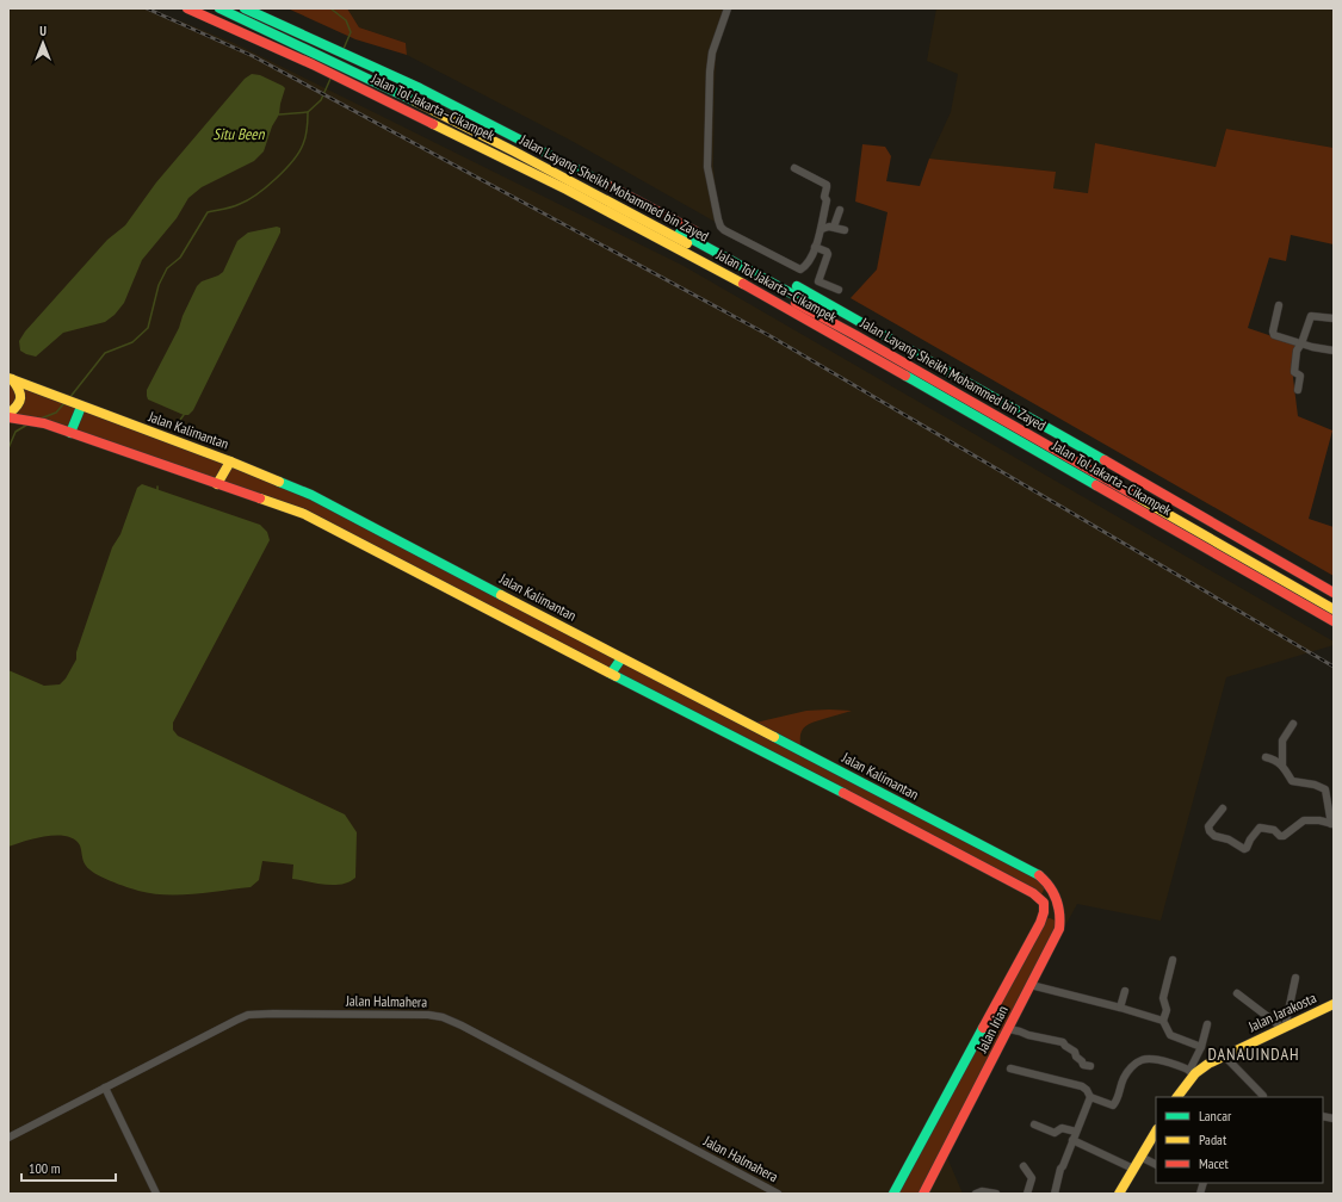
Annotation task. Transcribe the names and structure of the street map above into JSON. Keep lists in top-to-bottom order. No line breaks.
{"streets":{"main road":["Jalan Tol Jakarta–Cikampek","Jalan Layang Sheikh Mohammed bin Zayed","Jalan Kalimantan","Jalan Jarakosta","Jalan Irian"],"street":["Jalan Halmahera"]},"crossings":[["Jalan Kalimantan","Jalan Irian"]],"districts":["DANAUINDAH"],"water":["Situ Been"],"legend":["Lancar","Padat","Macet"],"scale_bar":"100 m","north":"top"}
